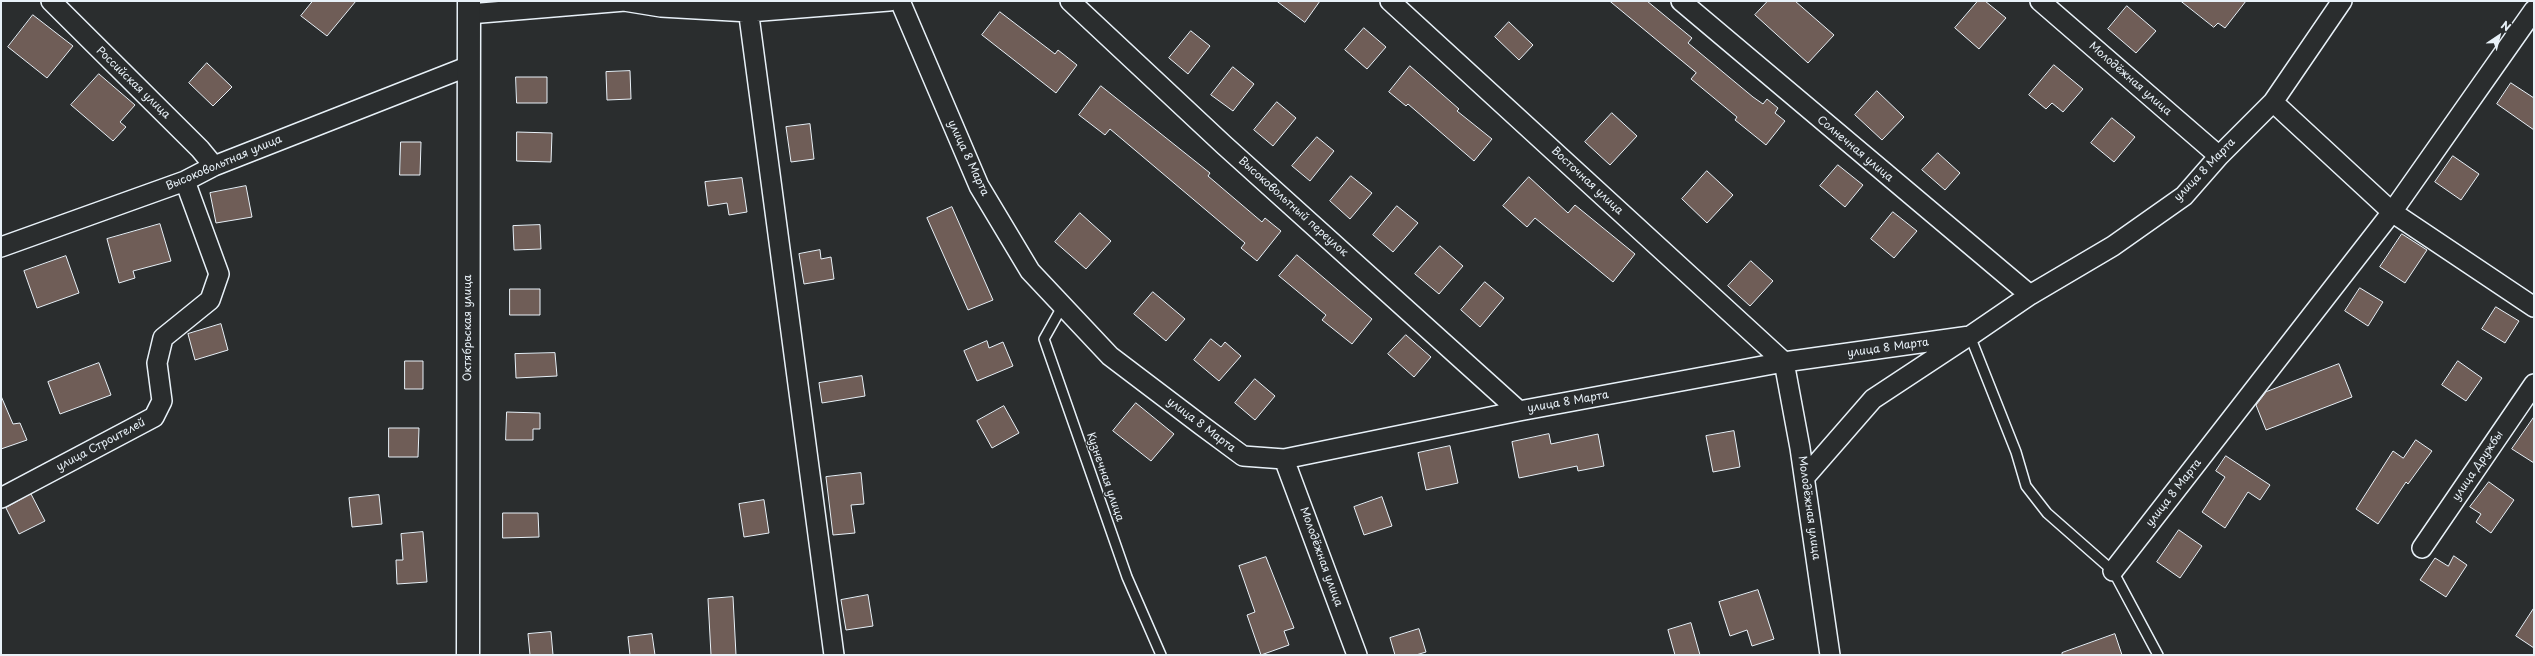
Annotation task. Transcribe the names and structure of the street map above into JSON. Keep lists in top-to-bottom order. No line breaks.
{"streets":{"street":["Молодёжная улица","Российская улица","Солнечная улица","улица 8 Марта","Высоковольтная улица","Восточная улица","Высоковольтный переулок","Октябрьская улица","улица Строителей","улица Дружбы"],"lane":["Кузнечная улица"]},"crossings":[["Молодёжная улица","улица 8 Марта"],["Молодёжная улица","Восточная улица"],["Российская улица","Высоковольтная улица"],["Солнечная улица","улица 8 Марта"],["улица 8 Марта","Восточная улица"],["улица 8 Марта","Высоковольтный переулок"],["улица 8 Марта","Кузнечная улица"],["Высоковольтная улица","Октябрьская улица"],["Высоковольтная улица","улица Строителей"]],"north":"top right"}
